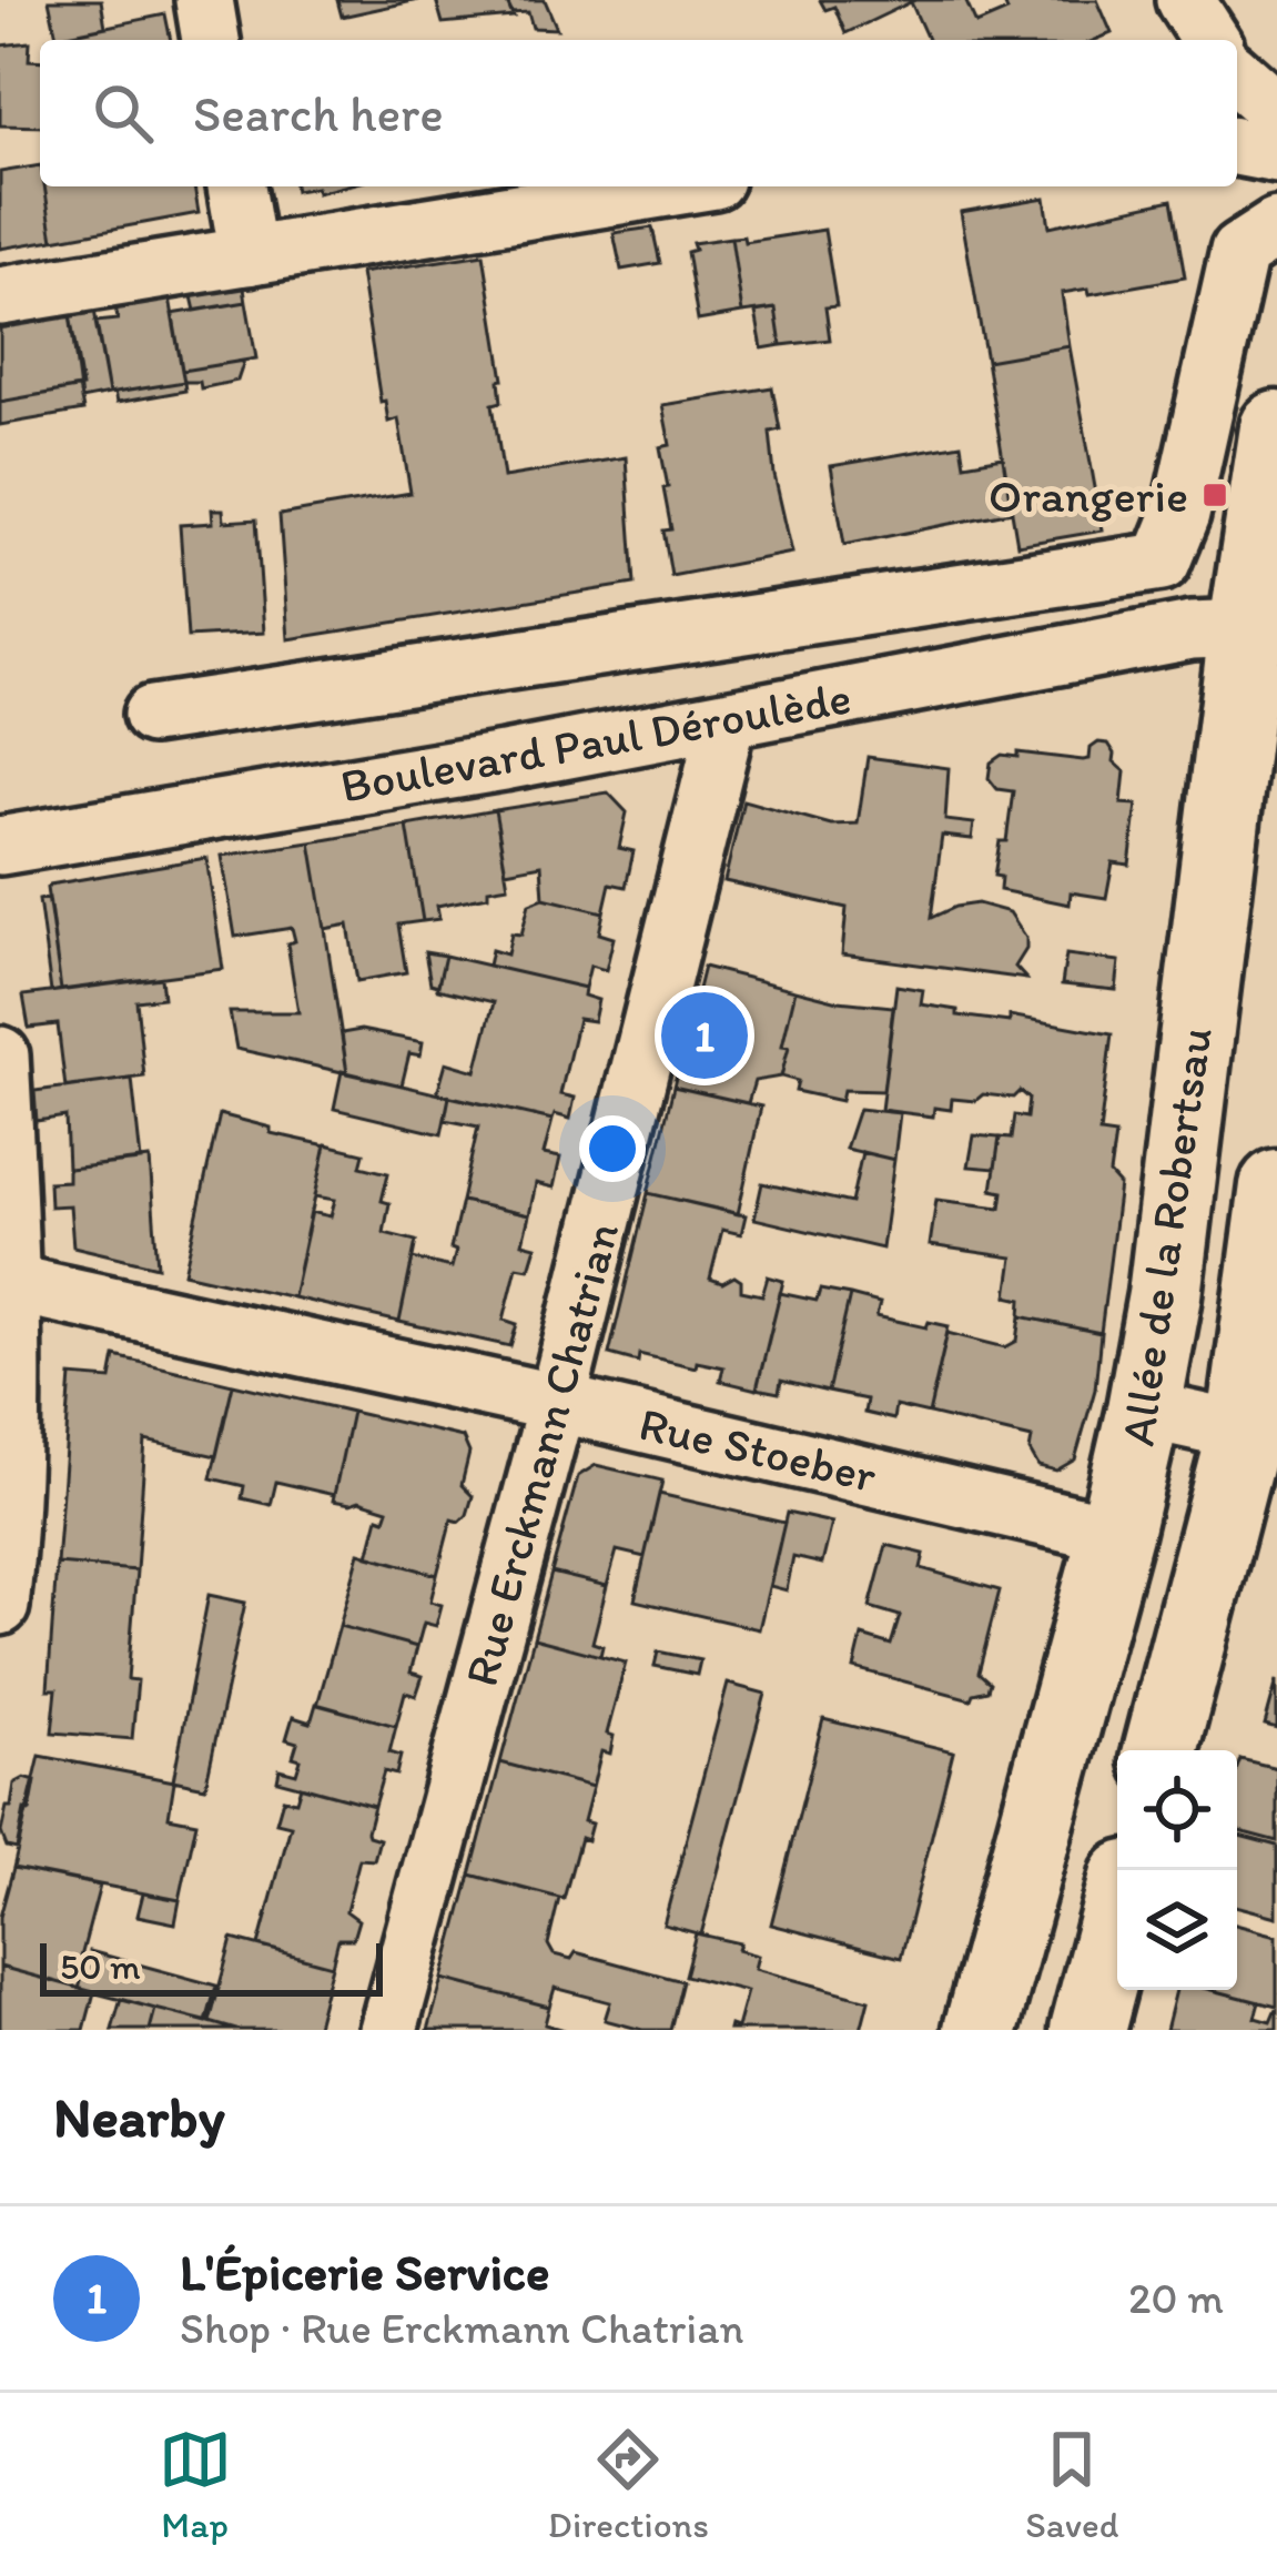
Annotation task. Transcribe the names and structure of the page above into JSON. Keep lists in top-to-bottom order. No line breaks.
{"streets":{"main road":["Allée de la Robertsau"],"street":["Boulevard Paul Déroulède","Rue Stoeber","Rue Erckmann Chatrian"]},"crossings":[["Boulevard Paul Déroulède","Allée de la Robertsau"],["Boulevard Paul Déroulède","Rue Erckmann Chatrian"],["Allée de la Robertsau","Rue Stoeber"],["Rue Stoeber","Rue Erckmann Chatrian"]],"places":{"transit":["Orangerie"]},"scale_bar":"50 m","page":{"search":"Search here","pins":"1","scale":"50 m","heading":"Nearby","list":[{"mark":"1","name":"L'Épicerie Service","note":"Shop · Rue Erckmann Chatrian","value":"20 m"}],"nav":["Map","Directions","Saved"]}}
